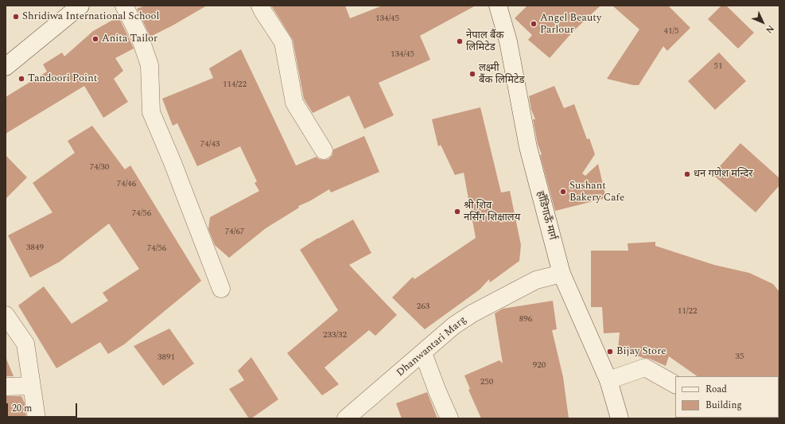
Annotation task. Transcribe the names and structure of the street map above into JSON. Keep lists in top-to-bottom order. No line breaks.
{"streets":{"street":["हाँडिगाऊँ मार्ग","Dhanwantari Marg"]},"crossings":[["हाँडिगाऊँ मार्ग","Dhanwantari Marg"]],"places":["Shridiwa International School","Angel Beauty Parlour","Anita Tailor","नेपाल बैंक लिमिटेड","लक्ष्मी बैंक लिमिटेड","Tandoori Point","धन गणेश मन्दिर","Sushant Bakery Cafe","श्री शिव नर्सिंग शिक्षालय","Bijay Store"],"house_numbers":["134/45","41/5","134/45","51","114/22","74/43","74/30","74/46","74/56","74/67","3849","74/56","263","11/22","896","233/32","35","3891","920","250"],"legend":["Road","Building"],"scale_bar":"20 m","north":"bottom right"}
